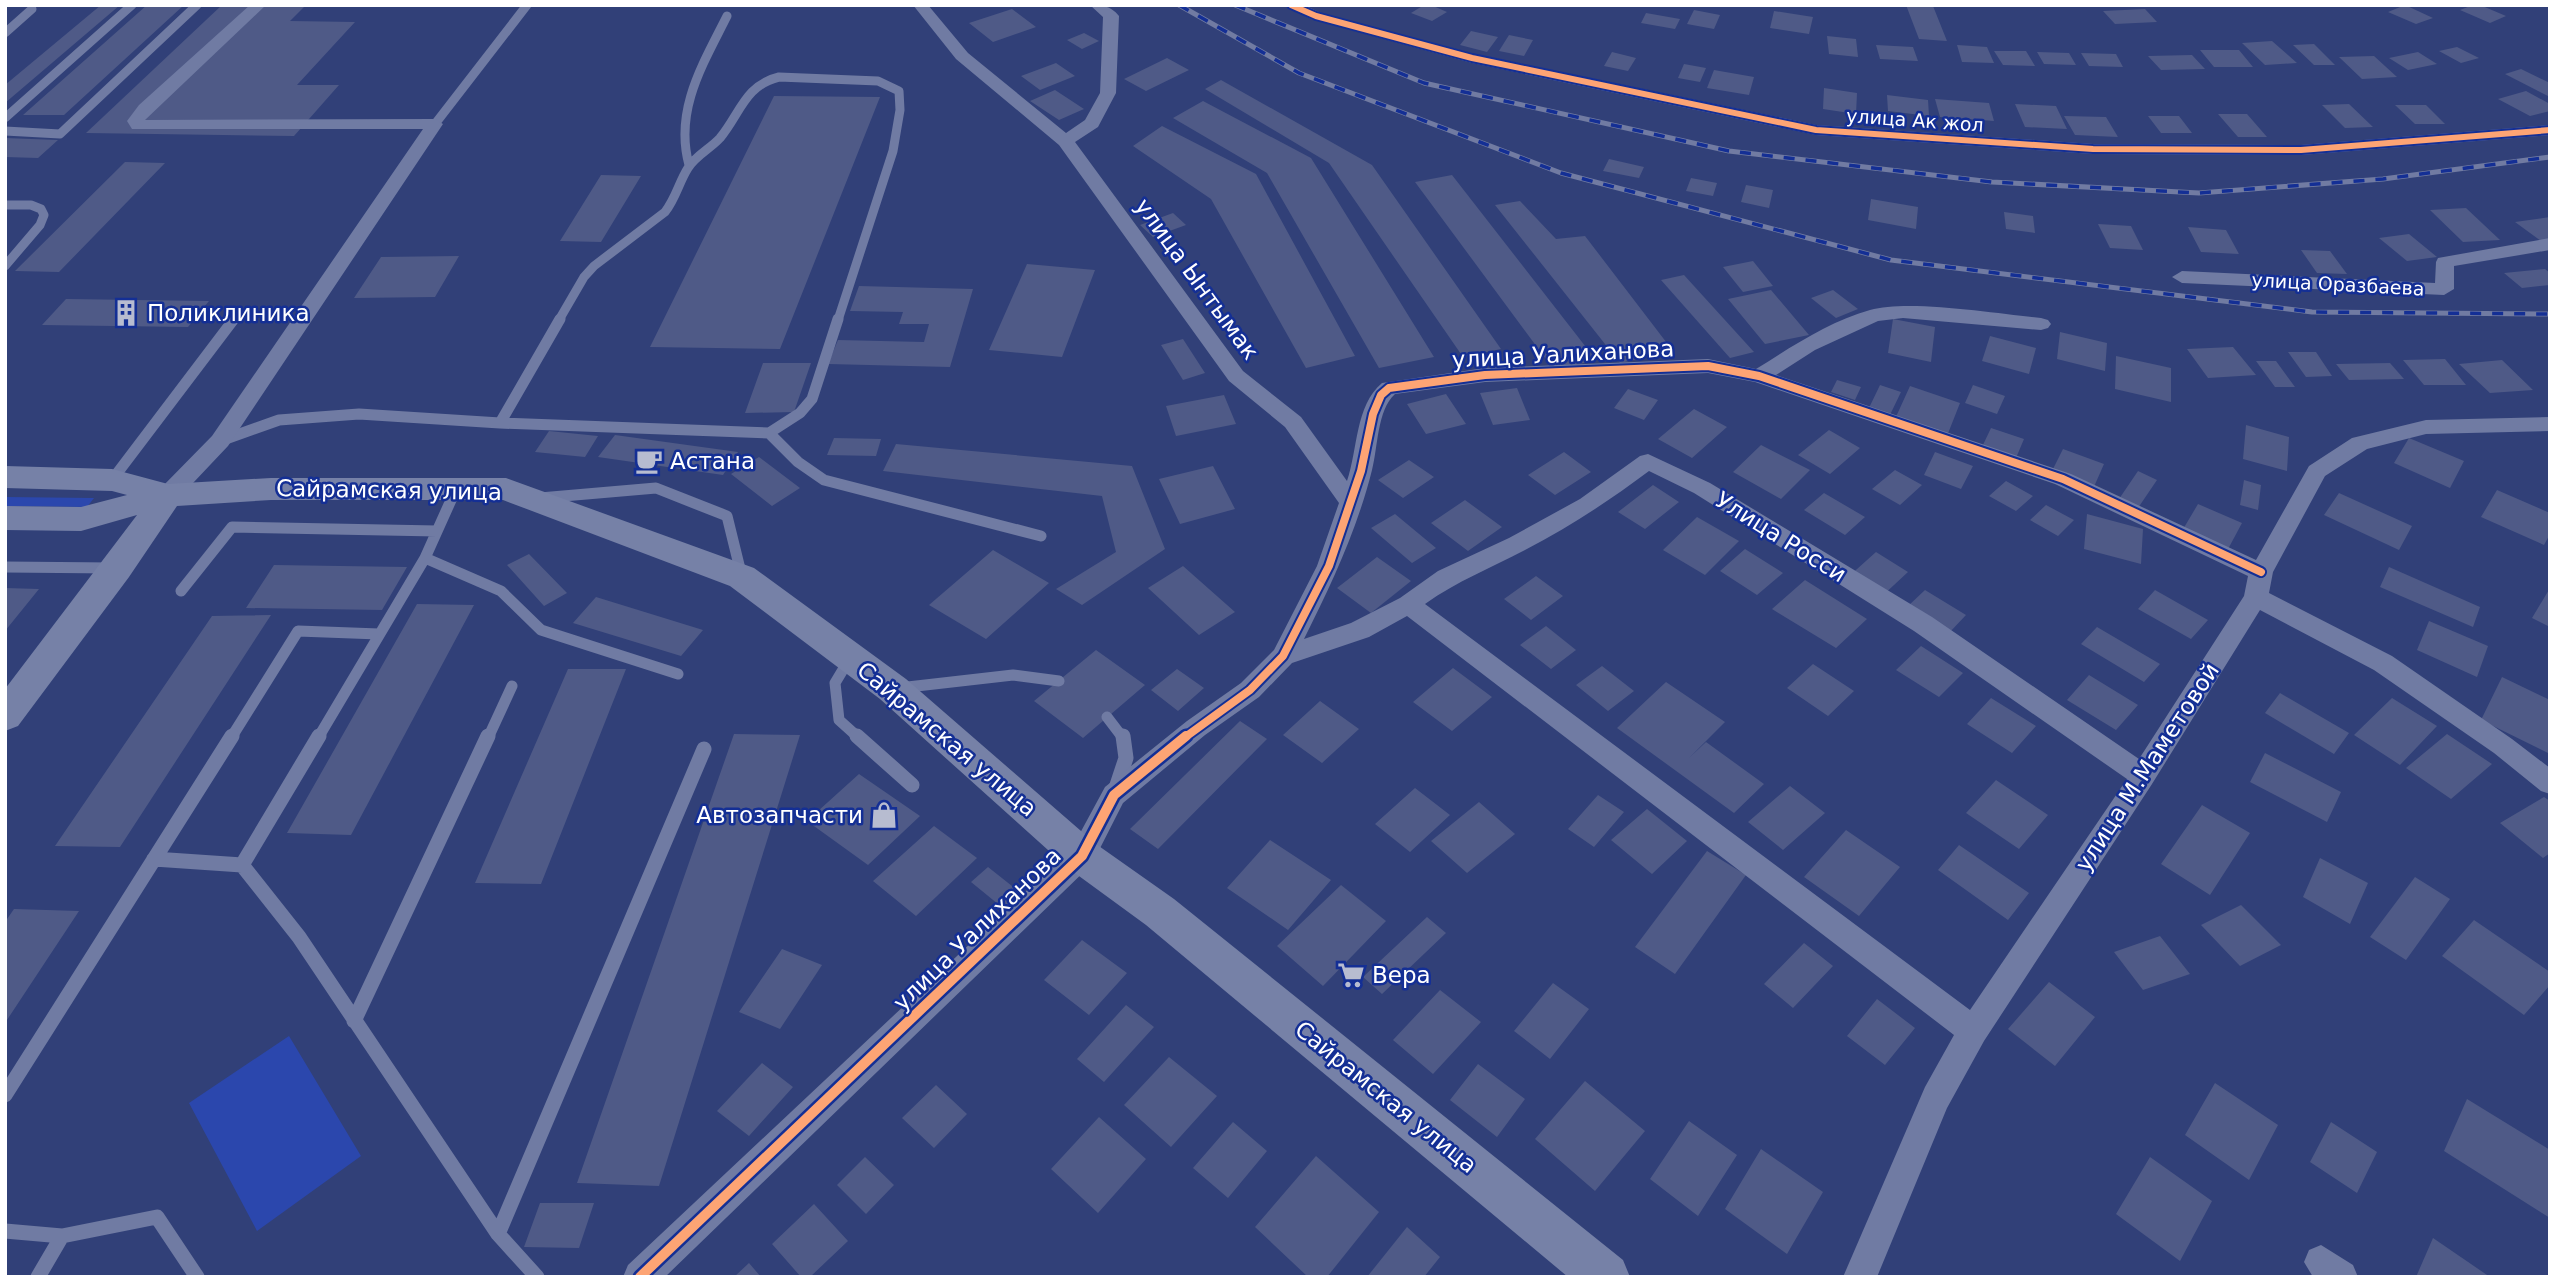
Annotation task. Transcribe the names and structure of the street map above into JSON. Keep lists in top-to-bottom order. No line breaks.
{"streets":{"main road":["Сайрамская улица"],"street":["улица Ак жол","улица Ынтымак","улица Оразбаева","улица Уалиханова","Улица Росси","улица М.Маметовой"]},"crossings":[["улица Ынтымак","улица Уалиханова"],["улица Уалиханова","Сайрамская улица"],["улица Уалиханова","Улица Росси"],["улица Уалиханова","улица М.Маметовой"],["Улица Росси","улица М.Маметовой"]],"places":{"building":["Поликлиника"],"cafe":["Астана"],"shop":["Автозапчасти"],"supermarket":["Вера"]}}
